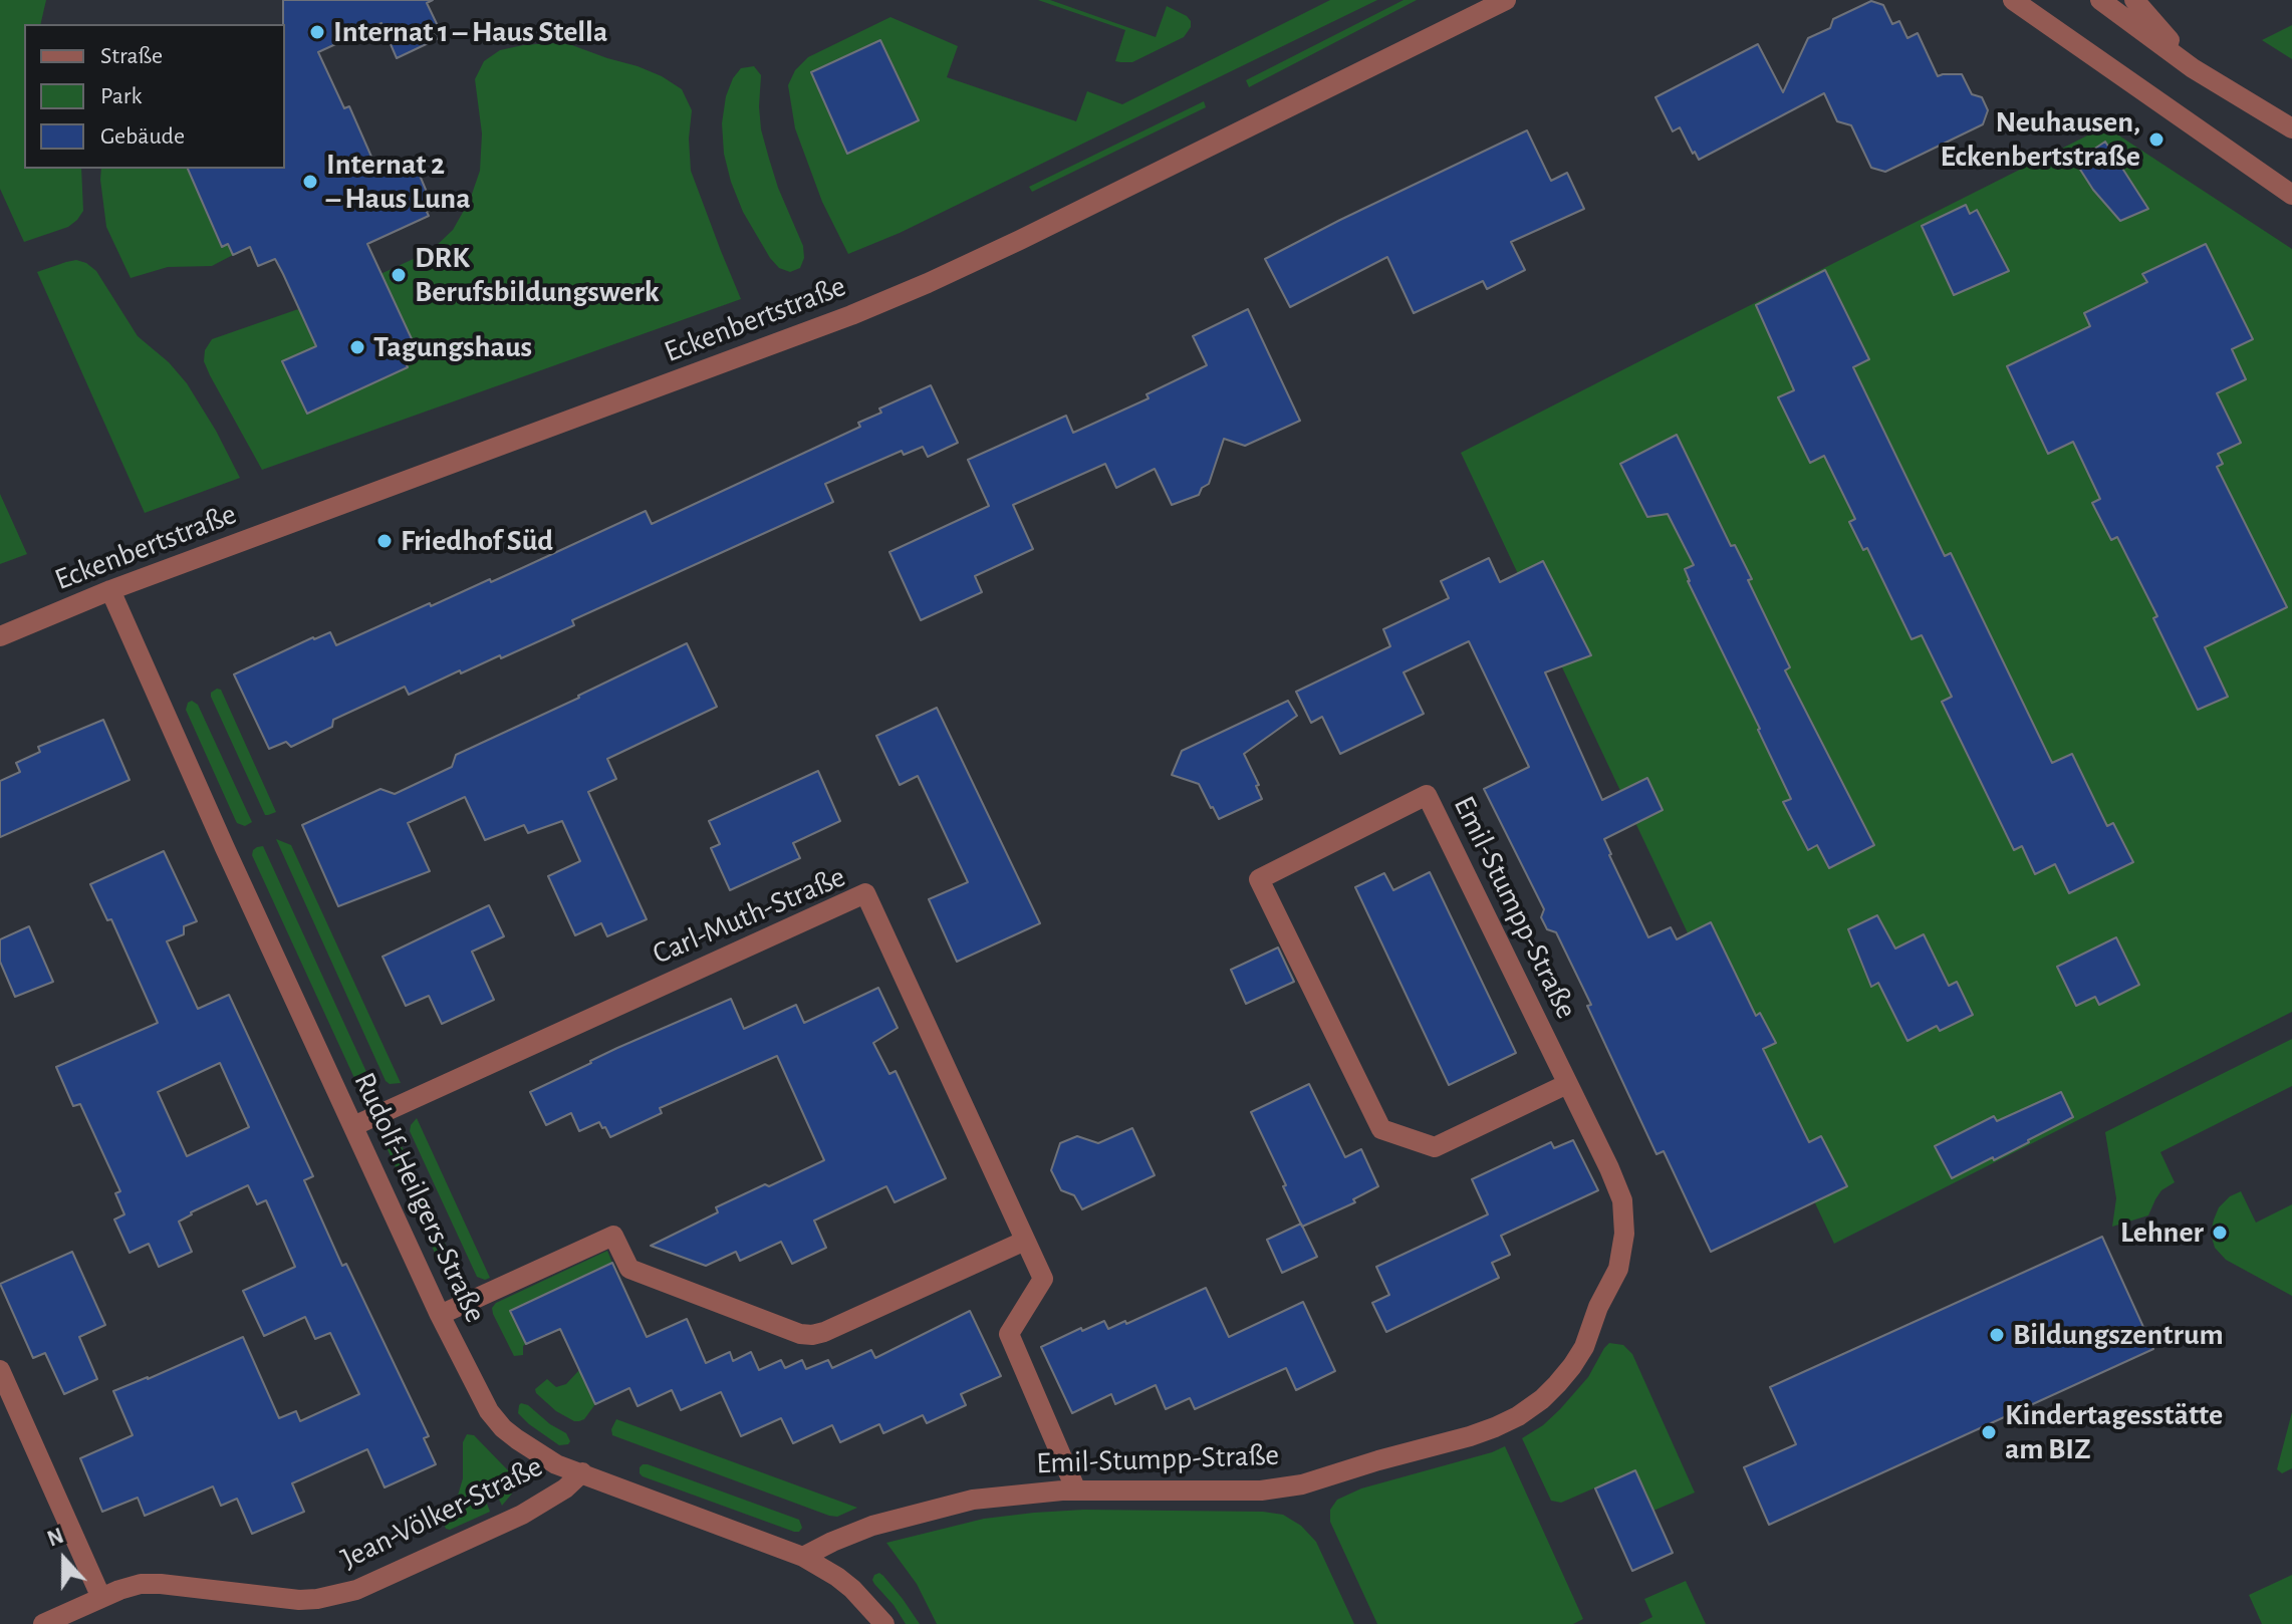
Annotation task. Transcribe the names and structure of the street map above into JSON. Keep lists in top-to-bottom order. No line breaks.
{"streets":{"street":["Eckenbertstraße","Emil-Stumpp-Straße","Carl-Muth-Straße","Rudolf-Heilgers-Straße","Jean-Völker-Straße"]},"crossings":[["Eckenbertstraße","Rudolf-Heilgers-Straße"],["Emil-Stumpp-Straße","Carl-Muth-Straße"],["Emil-Stumpp-Straße","Rudolf-Heilgers-Straße"],["Carl-Muth-Straße","Rudolf-Heilgers-Straße"],["Rudolf-Heilgers-Straße","Jean-Völker-Straße"]],"places":["Internat 1 – Haus Stella","Neuhausen, Eckenbertstraße","Internat 2 – Haus Luna","DRK Berufsbildungswerk","Tagungshaus","Friedhof Süd","Lehner","Bildungszentrum","Kindertagesstätte am BIZ"],"legend":["Straße","Park","Gebäude"],"north":"top"}
